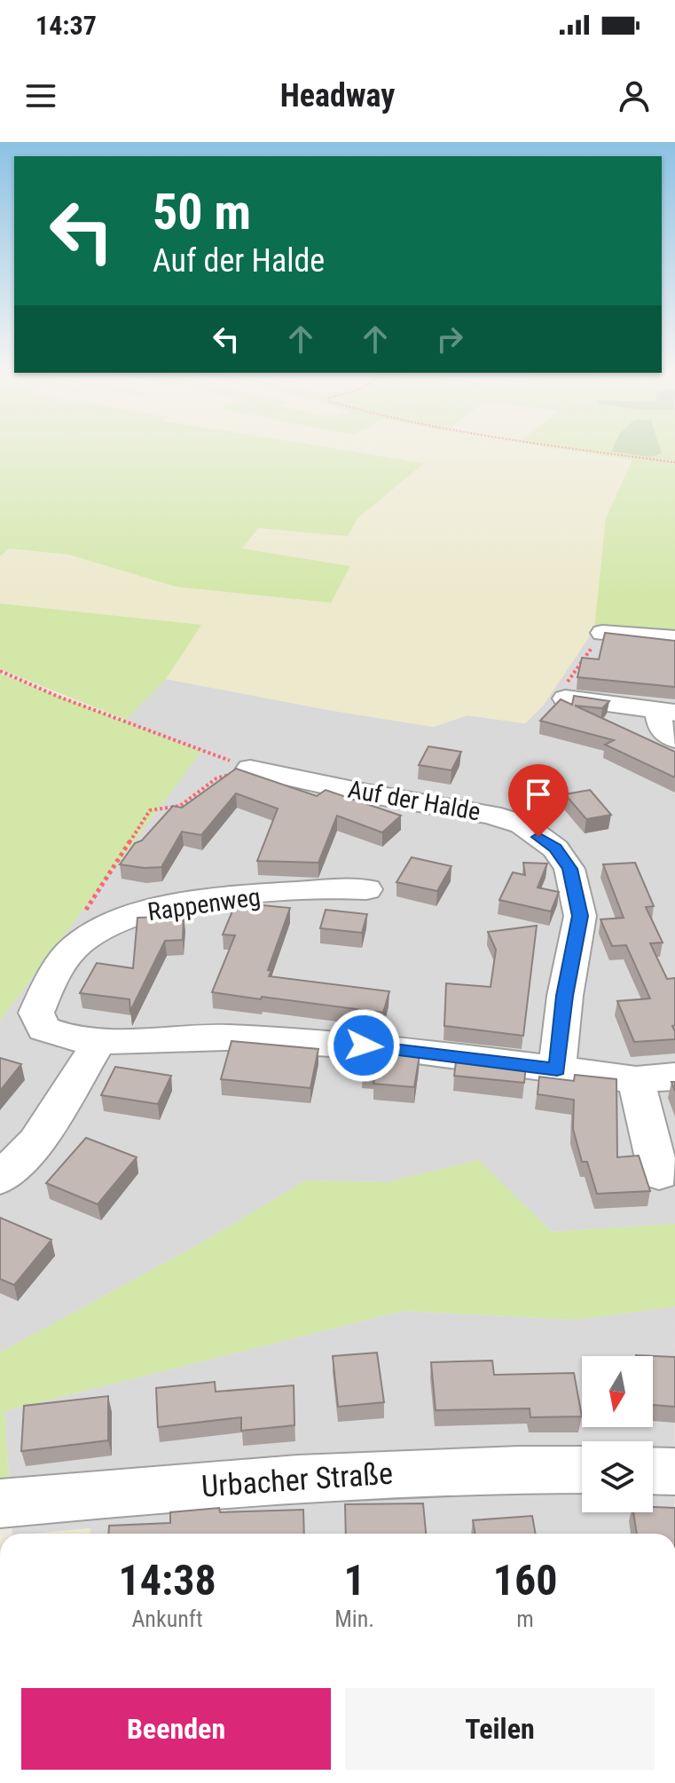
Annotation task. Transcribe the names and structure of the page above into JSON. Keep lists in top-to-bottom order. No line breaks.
{"streets":{"street":["Auf der Halde","Rappenweg","Urbacher Straße"]},"north":"bottom","page":{"status":"14:37","header":"Headway","turn":["50 m","Auf der Halde"],"eta":["14:38","Ankunft","1","Min.","160","m"],"buttons":["Beenden","Teilen"]}}
